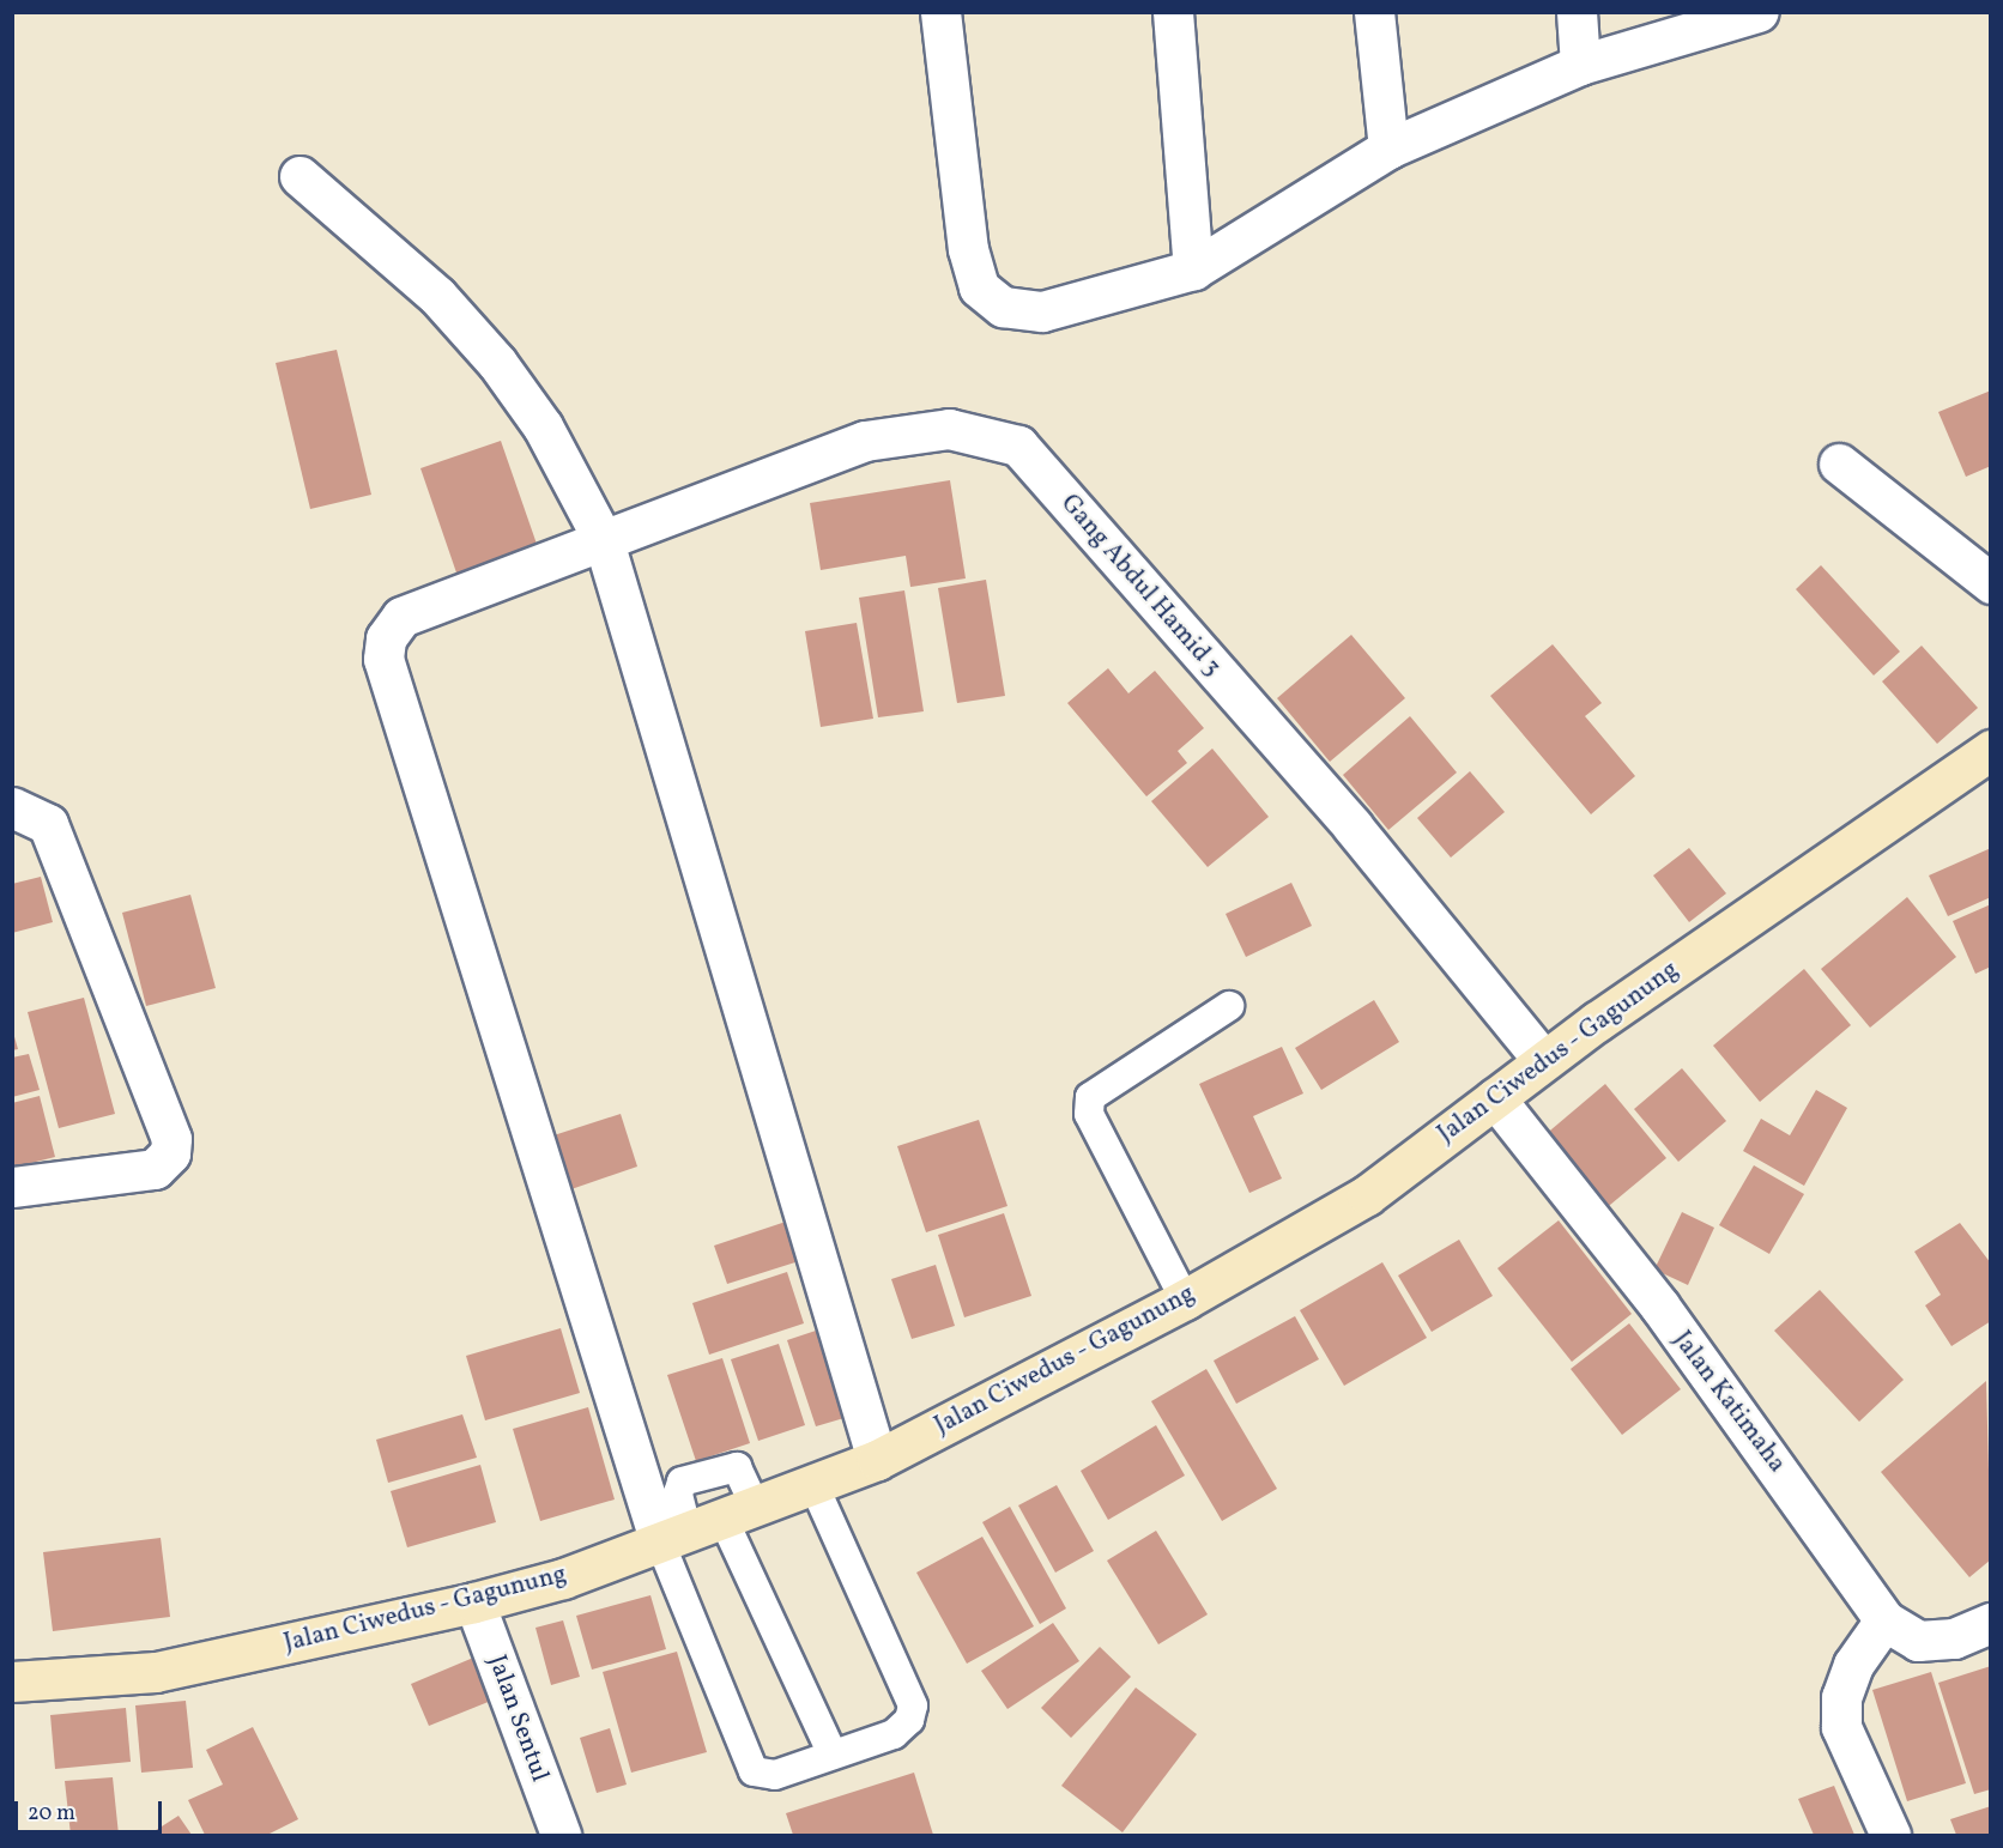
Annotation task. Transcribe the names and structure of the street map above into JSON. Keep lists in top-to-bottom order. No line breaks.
{"streets":{"street":["Gang Abdul Hamid 3","Jalan Ciwedus - Gagunung","Jalan Katimaha","Jalan Sentul"]},"crossings":[["Gang Abdul Hamid 3","Jalan Ciwedus - Gagunung"],["Jalan Ciwedus - Gagunung","Jalan Katimaha"],["Jalan Ciwedus - Gagunung","Jalan Sentul"]],"scale_bar":"20 m"}
